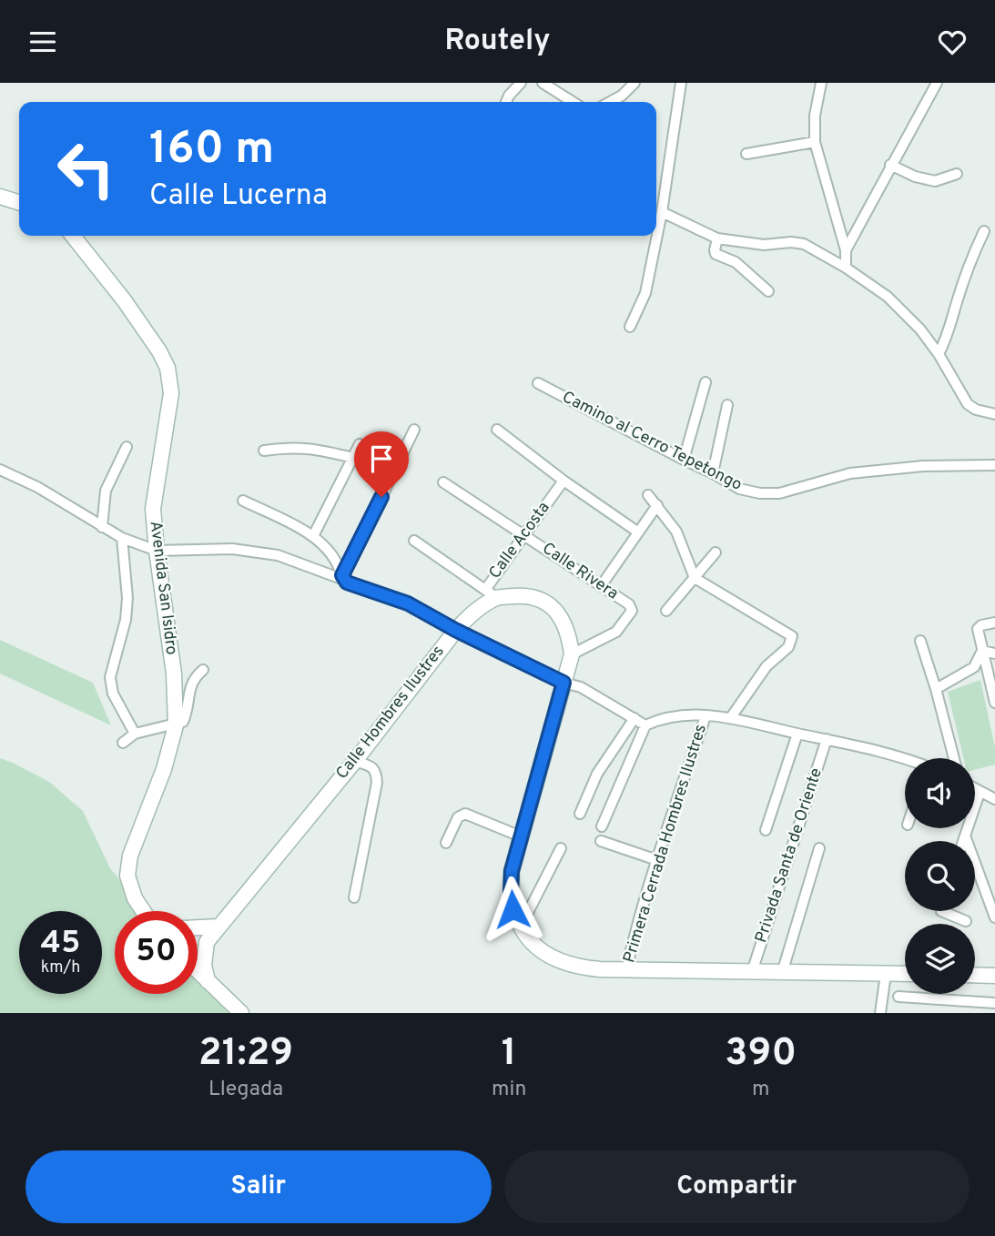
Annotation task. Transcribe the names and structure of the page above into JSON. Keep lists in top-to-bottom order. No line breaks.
{"streets":{"main road":["Avenida San Isidro","Calle Hombres Ilustres"],"street":["Camino al Cerro Tepetongo","Calle Acosta","Calle Rivera","Primera Cerrada Hombres Ilustres","Privada Santa de Oriente"]},"crossings":[["Calle Acosta","Calle Rivera"],["Calle Acosta","Calle Hombres Ilustres"]],"page":{"header":"Routely","turn":["160 m","Calle Lucerna"],"speed":"45 km/h","limit":"50","eta":["21:29","Llegada","1","min","390","m"],"buttons":["Salir","Compartir"]}}
